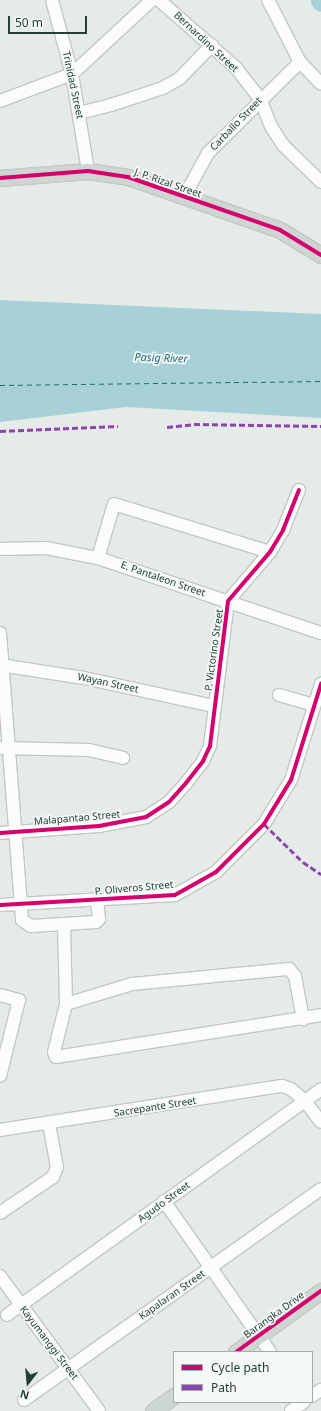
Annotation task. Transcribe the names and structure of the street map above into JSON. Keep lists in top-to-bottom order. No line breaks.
{"streets":{"main road":["J. P. Rizal Street","Barangka Drive"],"street":["Bernardino Street","Trinidad Street","Carballo Street","E. Pantaleon Street","P. Victorino Street","Wayan Street","Malapantao Street","P. Oliveros Street","Sacrepante Street","Agudo Street","Kapalaran Street","Kayumanggi Street"]},"crossings":[["Bernardino Street","Carballo Street"],["Trinidad Street","J. P. Rizal Street"],["Carballo Street","J. P. Rizal Street"],["E. Pantaleon Street","P. Victorino Street"],["P. Victorino Street","Wayan Street"],["P. Victorino Street","Malapantao Street"],["Sacrepante Street","Agudo Street"],["Agudo Street","Kayumanggi Street"],["Kapalaran Street","Kayumanggi Street"]],"water":["Pasig River"],"legend":["Cycle path","Path"],"scale_bar":"50 m","north":"bottom"}
